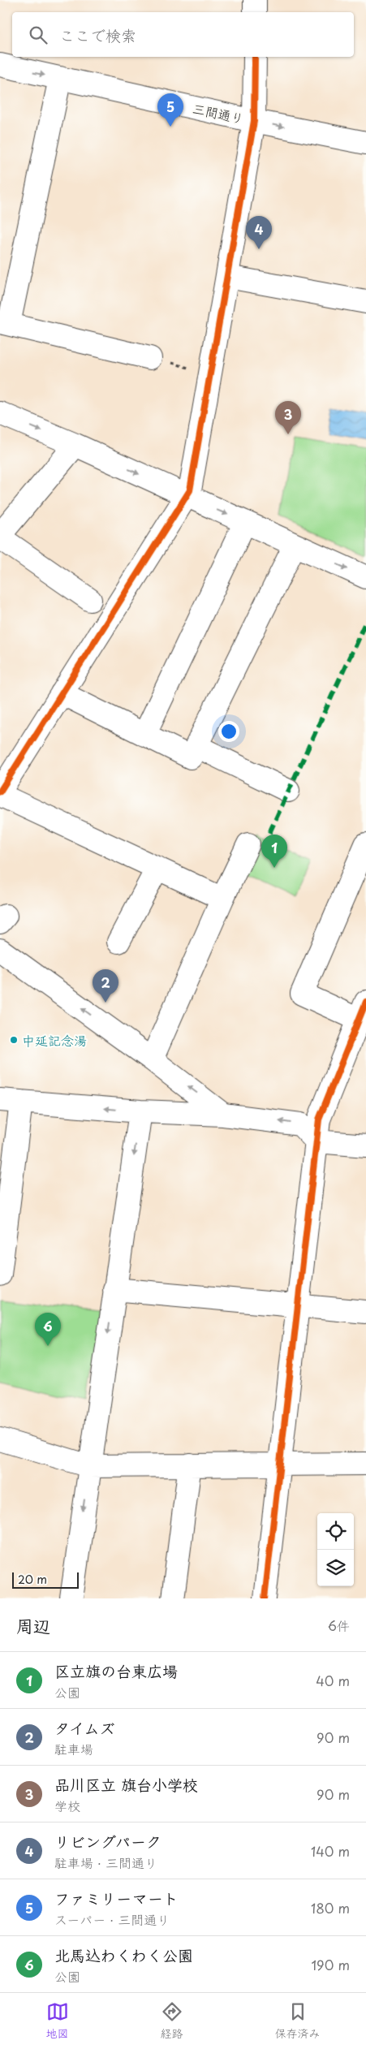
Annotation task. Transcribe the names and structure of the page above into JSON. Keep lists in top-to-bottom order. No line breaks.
{"streets":{"street":["三間通り"]},"places":["中延記念湯"],"scale_bar":"20 m","page":{"search":"ここで検索","pins":["5","4","3","1","2","6"],"scale":"20 m","heading":["周辺","6件"],"list":[{"mark":"1","name":"区立旗の台東広場","note":"公園","value":"40 m"},{"mark":"2","name":"タイムズ","note":"駐車場","value":"90 m"},{"mark":"3","name":"品川区立 旗台小学校","note":"学校","value":"90 m"},{"mark":"4","name":"リビングパーク","note":"駐車場 · 三間通り","value":"140 m"},{"mark":"5","name":"ファミリーマート","note":"スーパー · 三間通り","value":"180 m"},{"mark":"6","name":"北馬込わくわく公園","note":"公園","value":"190 m"}],"nav":["地図","経路","保存済み"]}}
